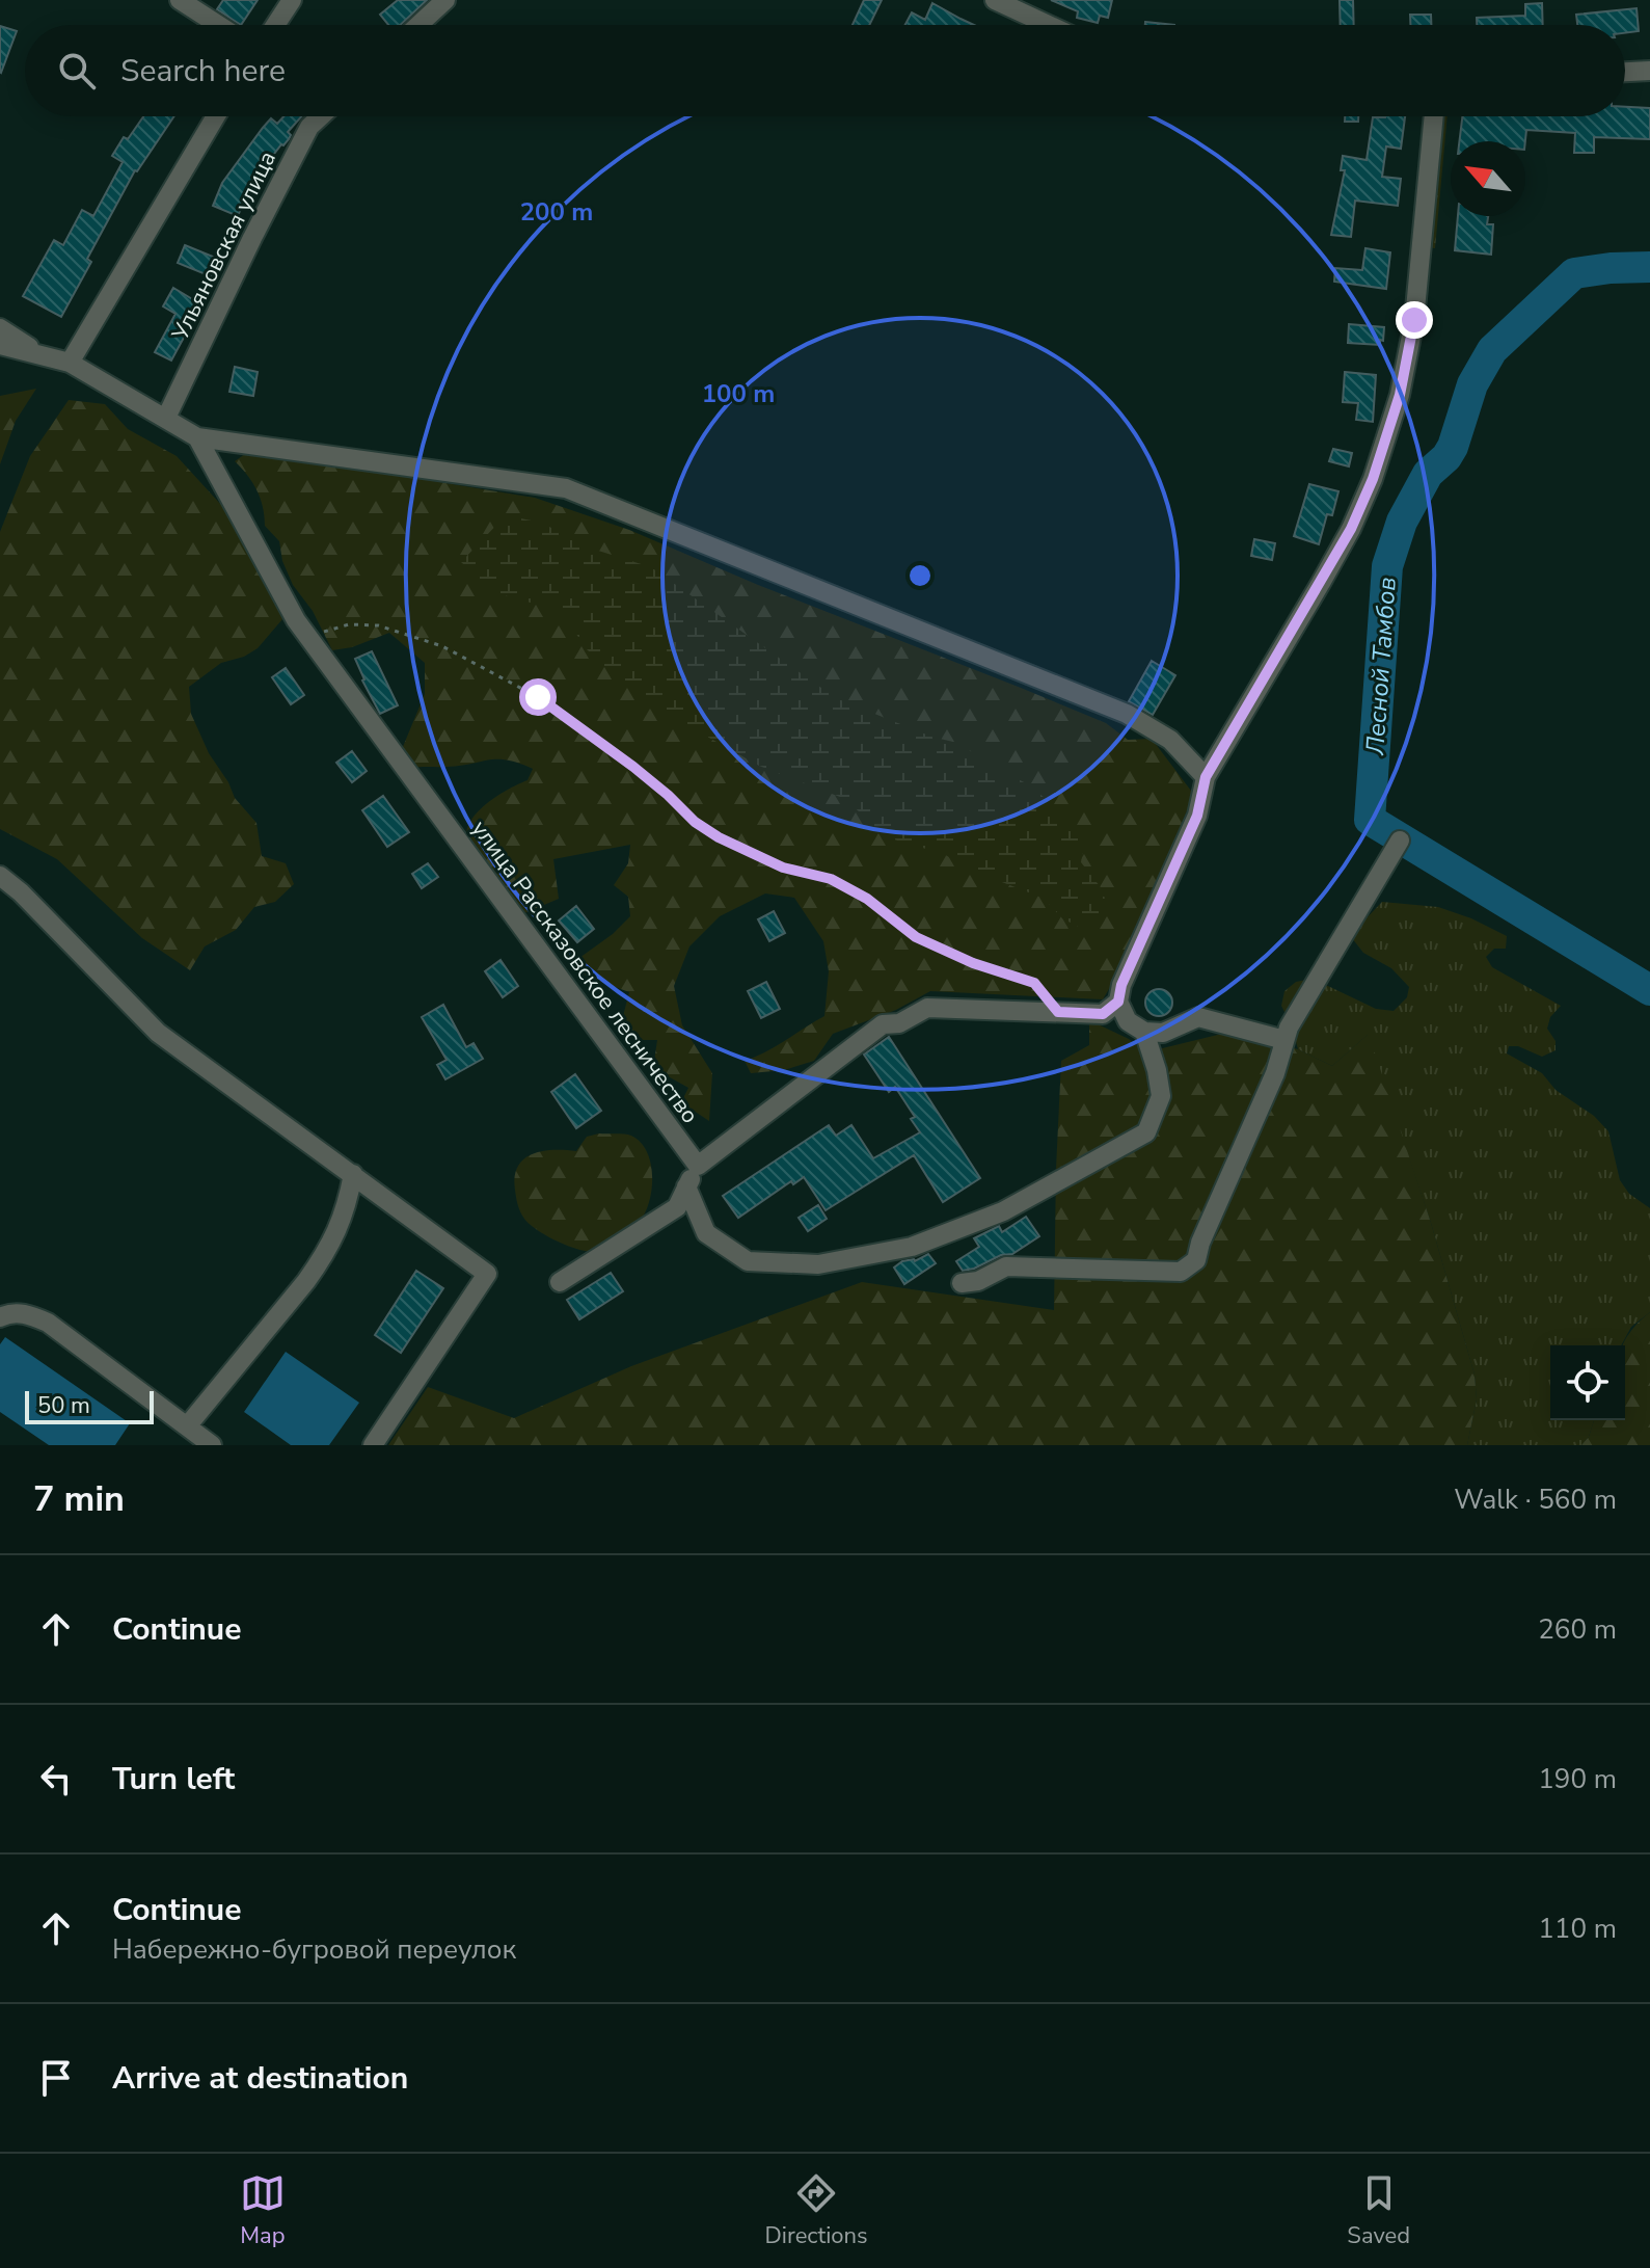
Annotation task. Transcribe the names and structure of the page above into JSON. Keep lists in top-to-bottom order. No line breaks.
{"streets":{"street":["Ульяновская улица","улица Рассказовское лесничество"]},"water":["Лесной Тамбов"],"scale_bar":"50 m","north":"top left","page":{"search":"Search here","scale":"50 m","heading":["7 min","Walk · 560 m"],"list":[["Continue","260 m"],["Turn left","190 m"],["Continue","Набережно-бугровой переулок","110 m"],"Arrive at destination"],"nav":["Map","Directions","Saved"]},"rings":["200 m","100 m"]}
